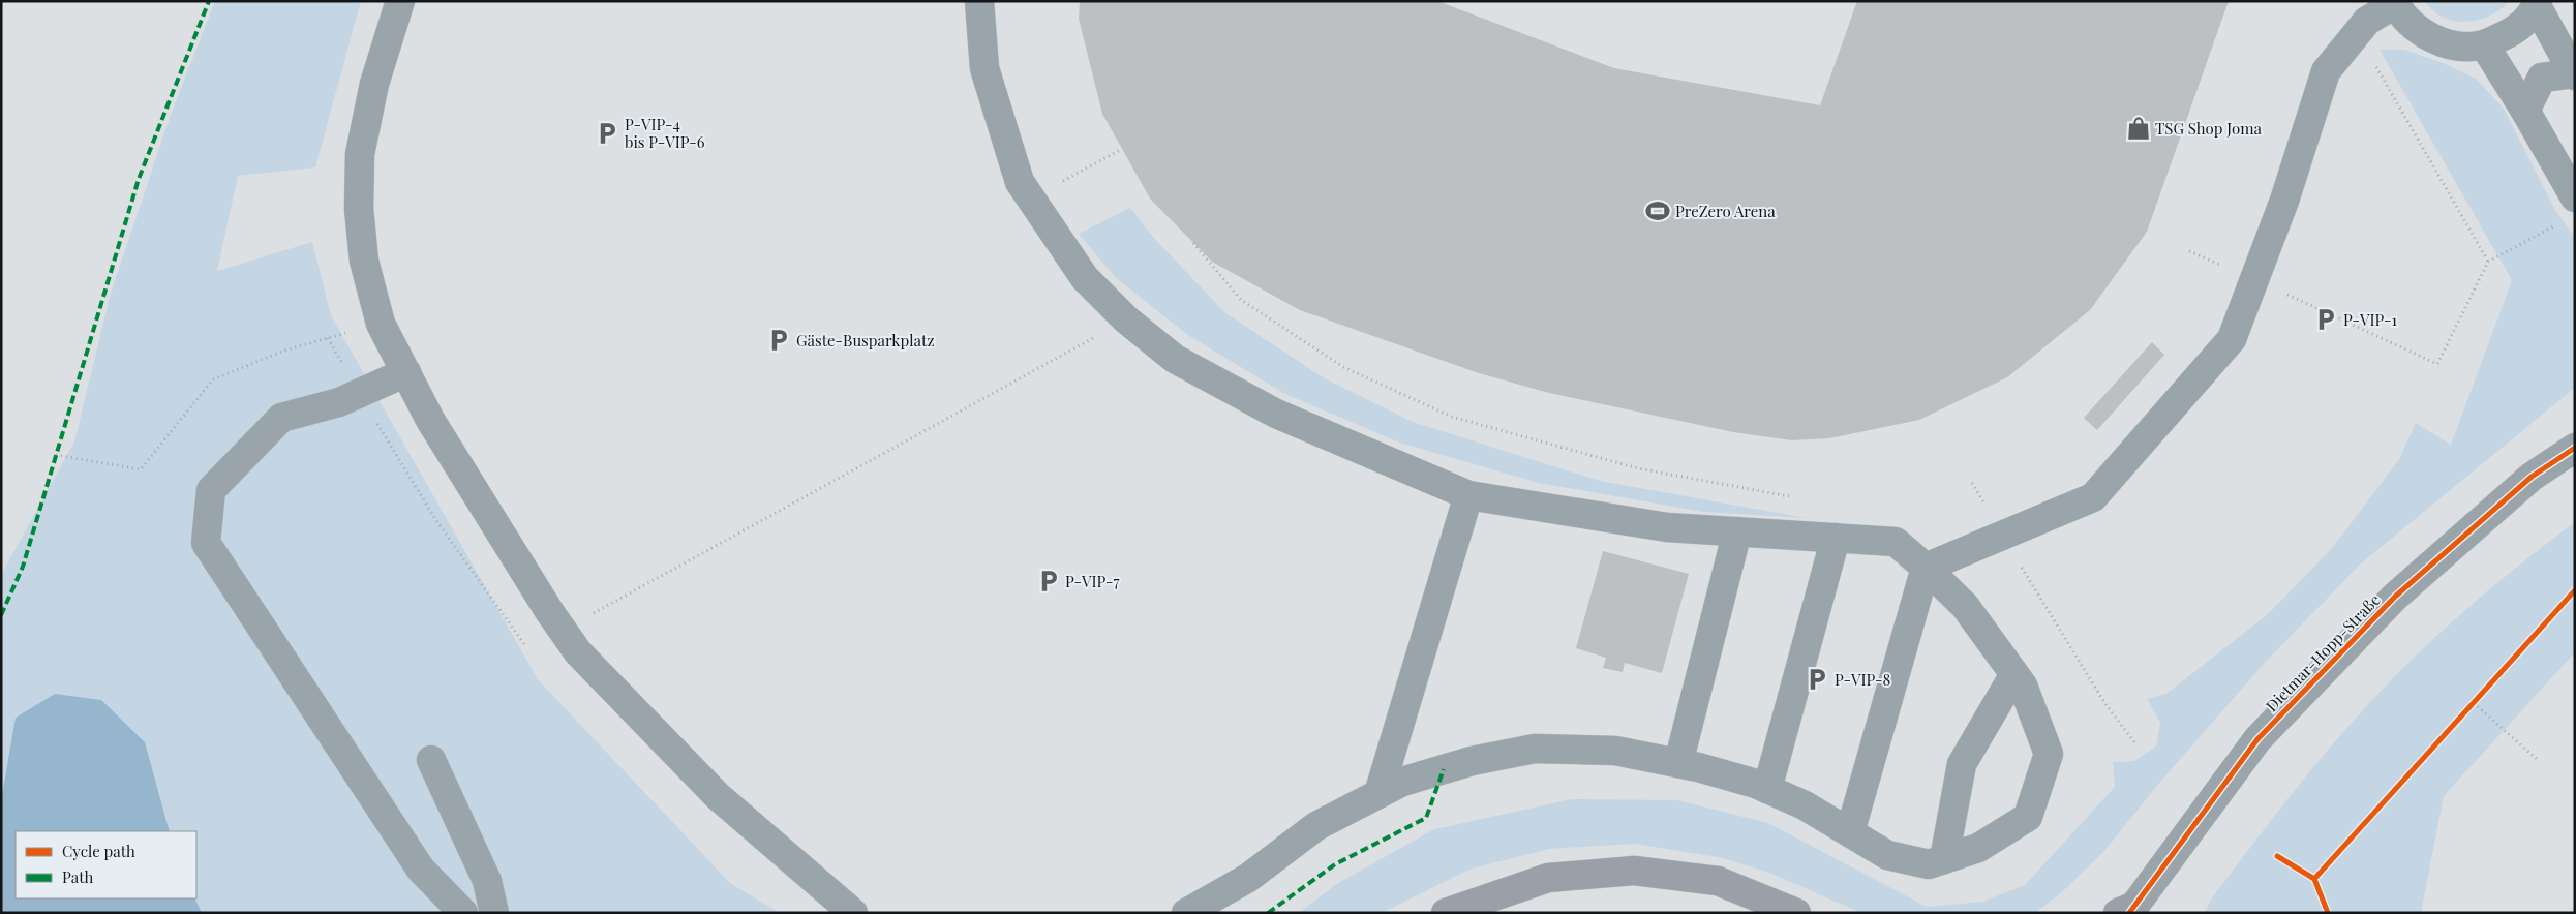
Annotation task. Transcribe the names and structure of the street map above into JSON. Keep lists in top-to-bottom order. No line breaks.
{"streets":{"street":["Dietmar-Hopp-Straße"]},"places":{"shop":["TSG Shop Joma"],"parking":["P-VIP-4 bis P-VIP-6","P-VIP-1","Gäste-Busparkplatz","P-VIP-7","P-VIP-8"],"sports":["PreZero Arena"]},"legend":["Cycle path","Path"]}
